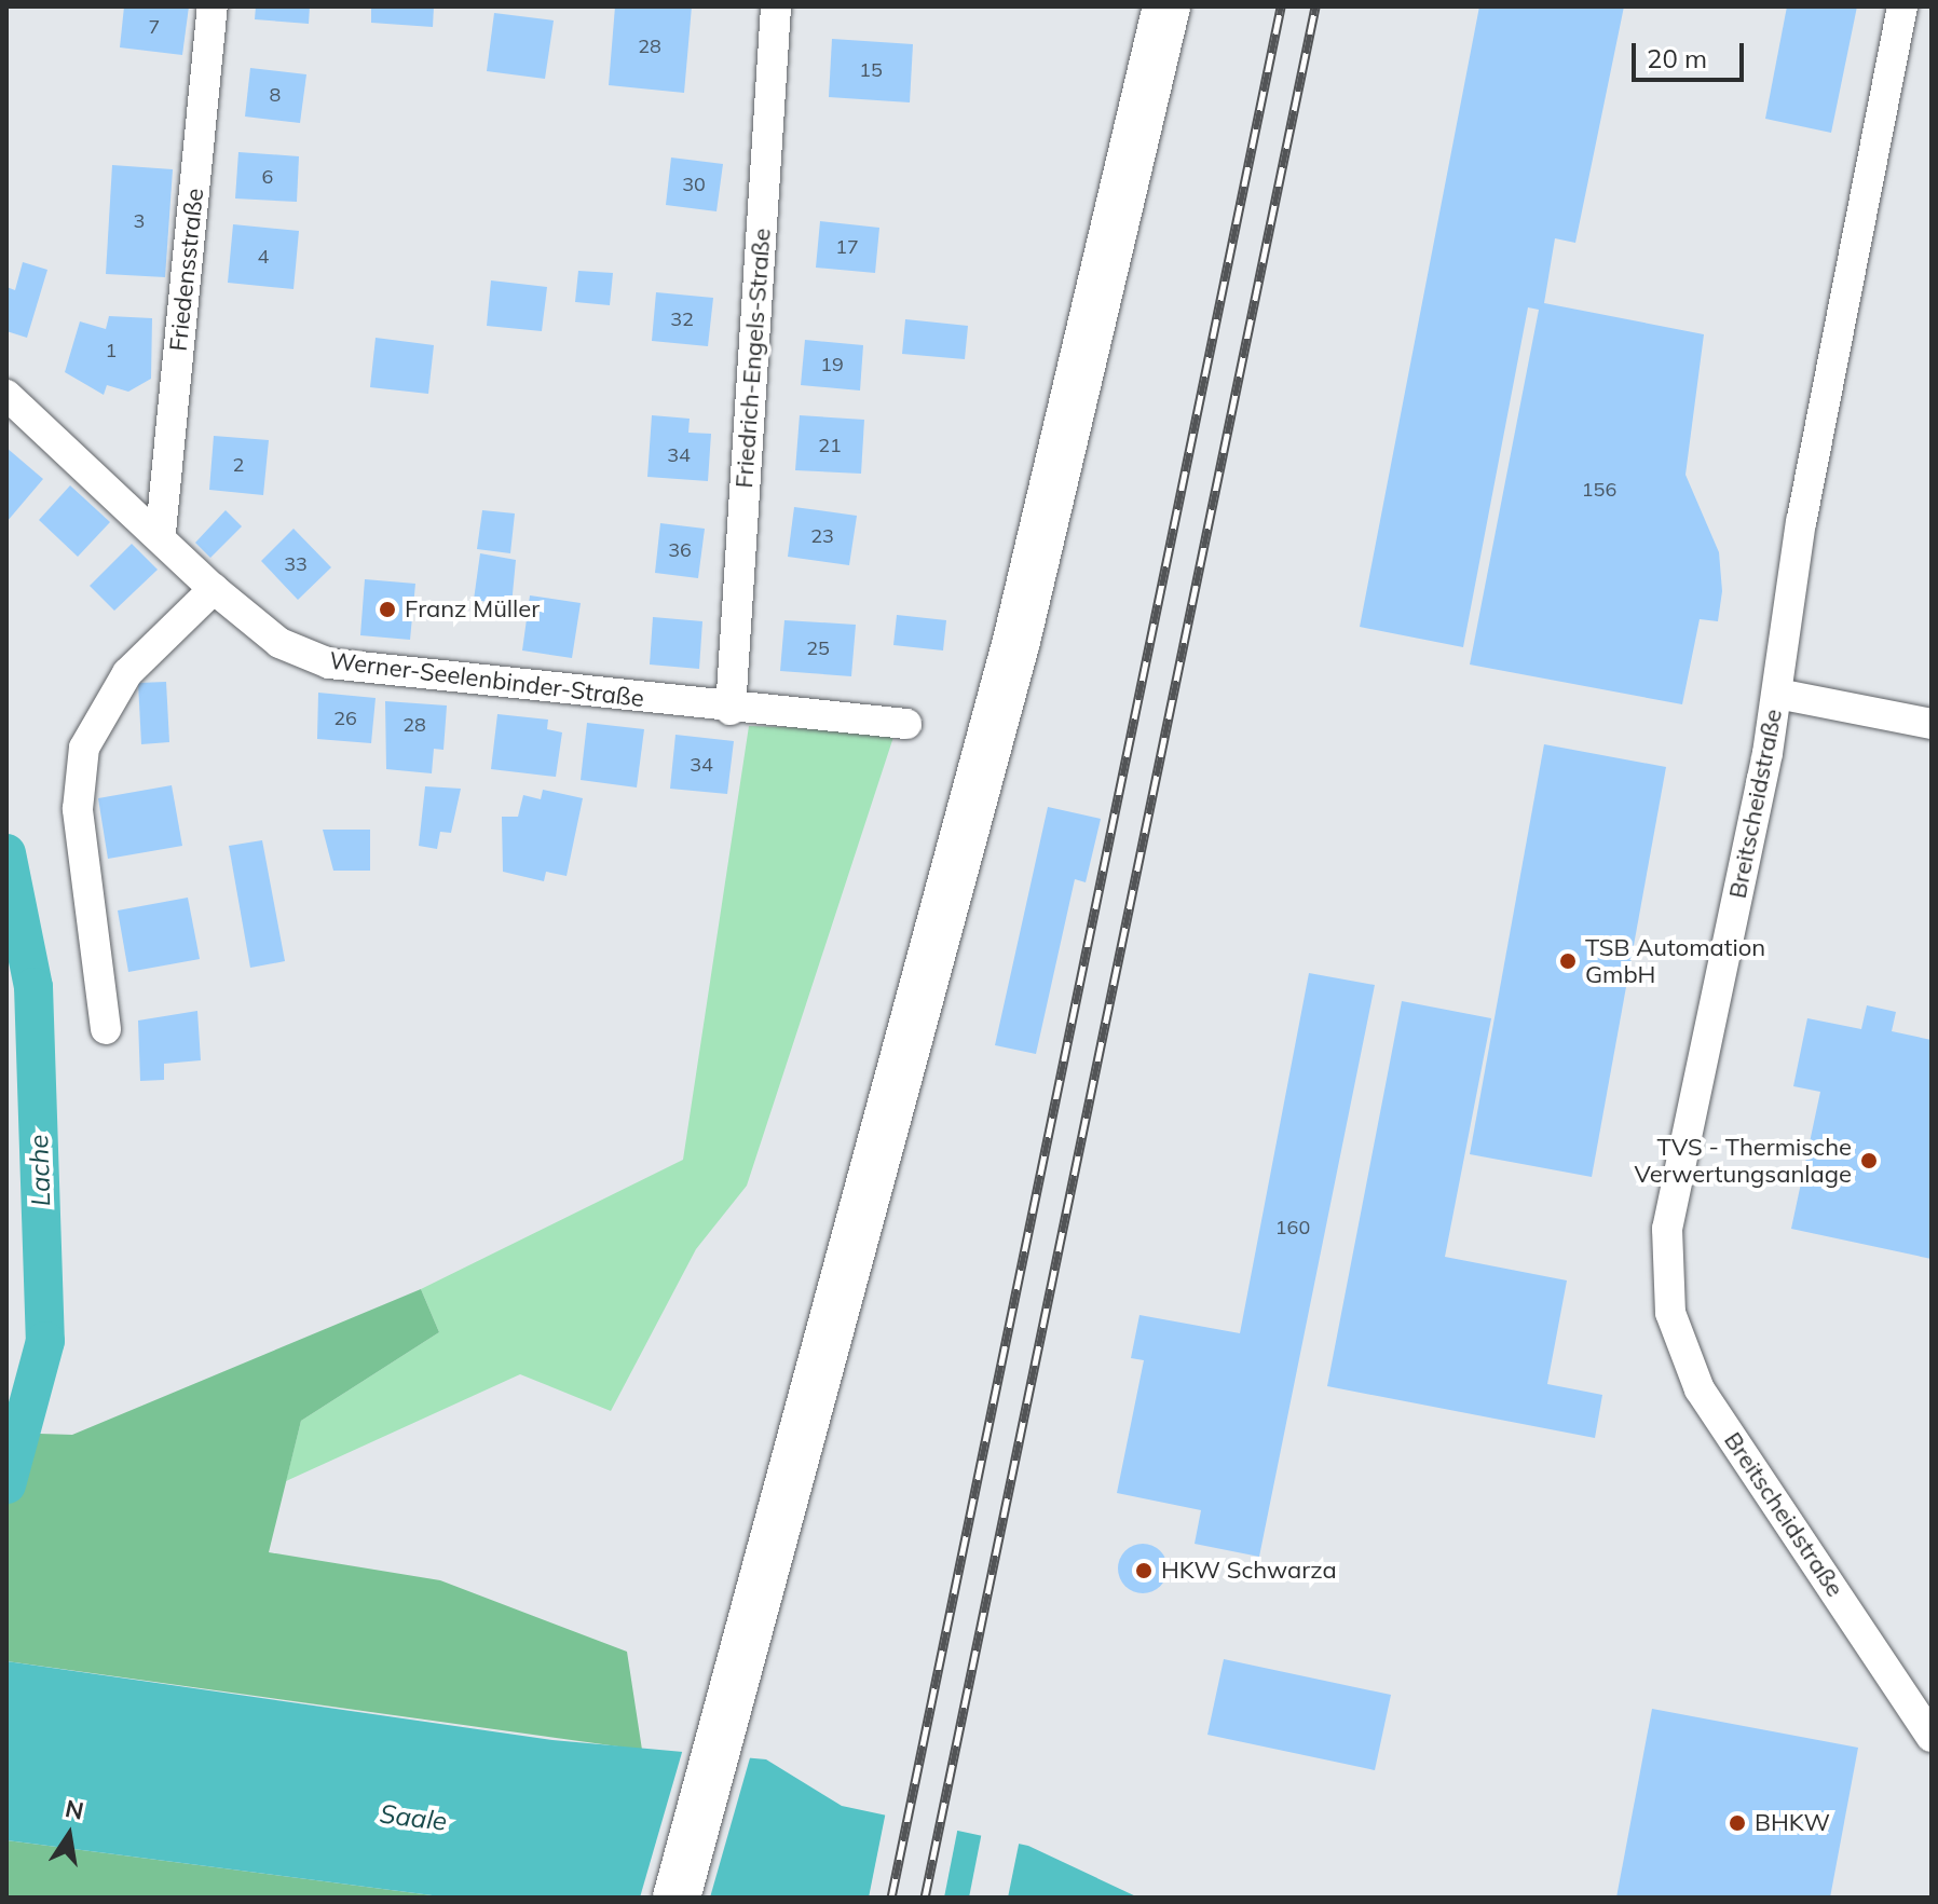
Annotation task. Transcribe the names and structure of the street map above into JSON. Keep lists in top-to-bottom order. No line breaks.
{"streets":{"street":["Friedensstraße","Friedrich-Engels-Straße","Werner-Seelenbinder-Straße","Breitscheidstraße"]},"crossings":[["Friedensstraße","Werner-Seelenbinder-Straße"],["Friedrich-Engels-Straße","Werner-Seelenbinder-Straße"]],"water":["Lache","Saale"],"places":["Franz Müller","TSB Automation GmbH","TVS - Thermische Verwertungsanlage","HKW Schwarza","BHKW"],"house_numbers":["7","28","15","8","6","30","3","17","4","32","1","19","21","34","2","156","23","36","33","25","26","28","34","160"],"scale_bar":"20 m","north":"top"}
